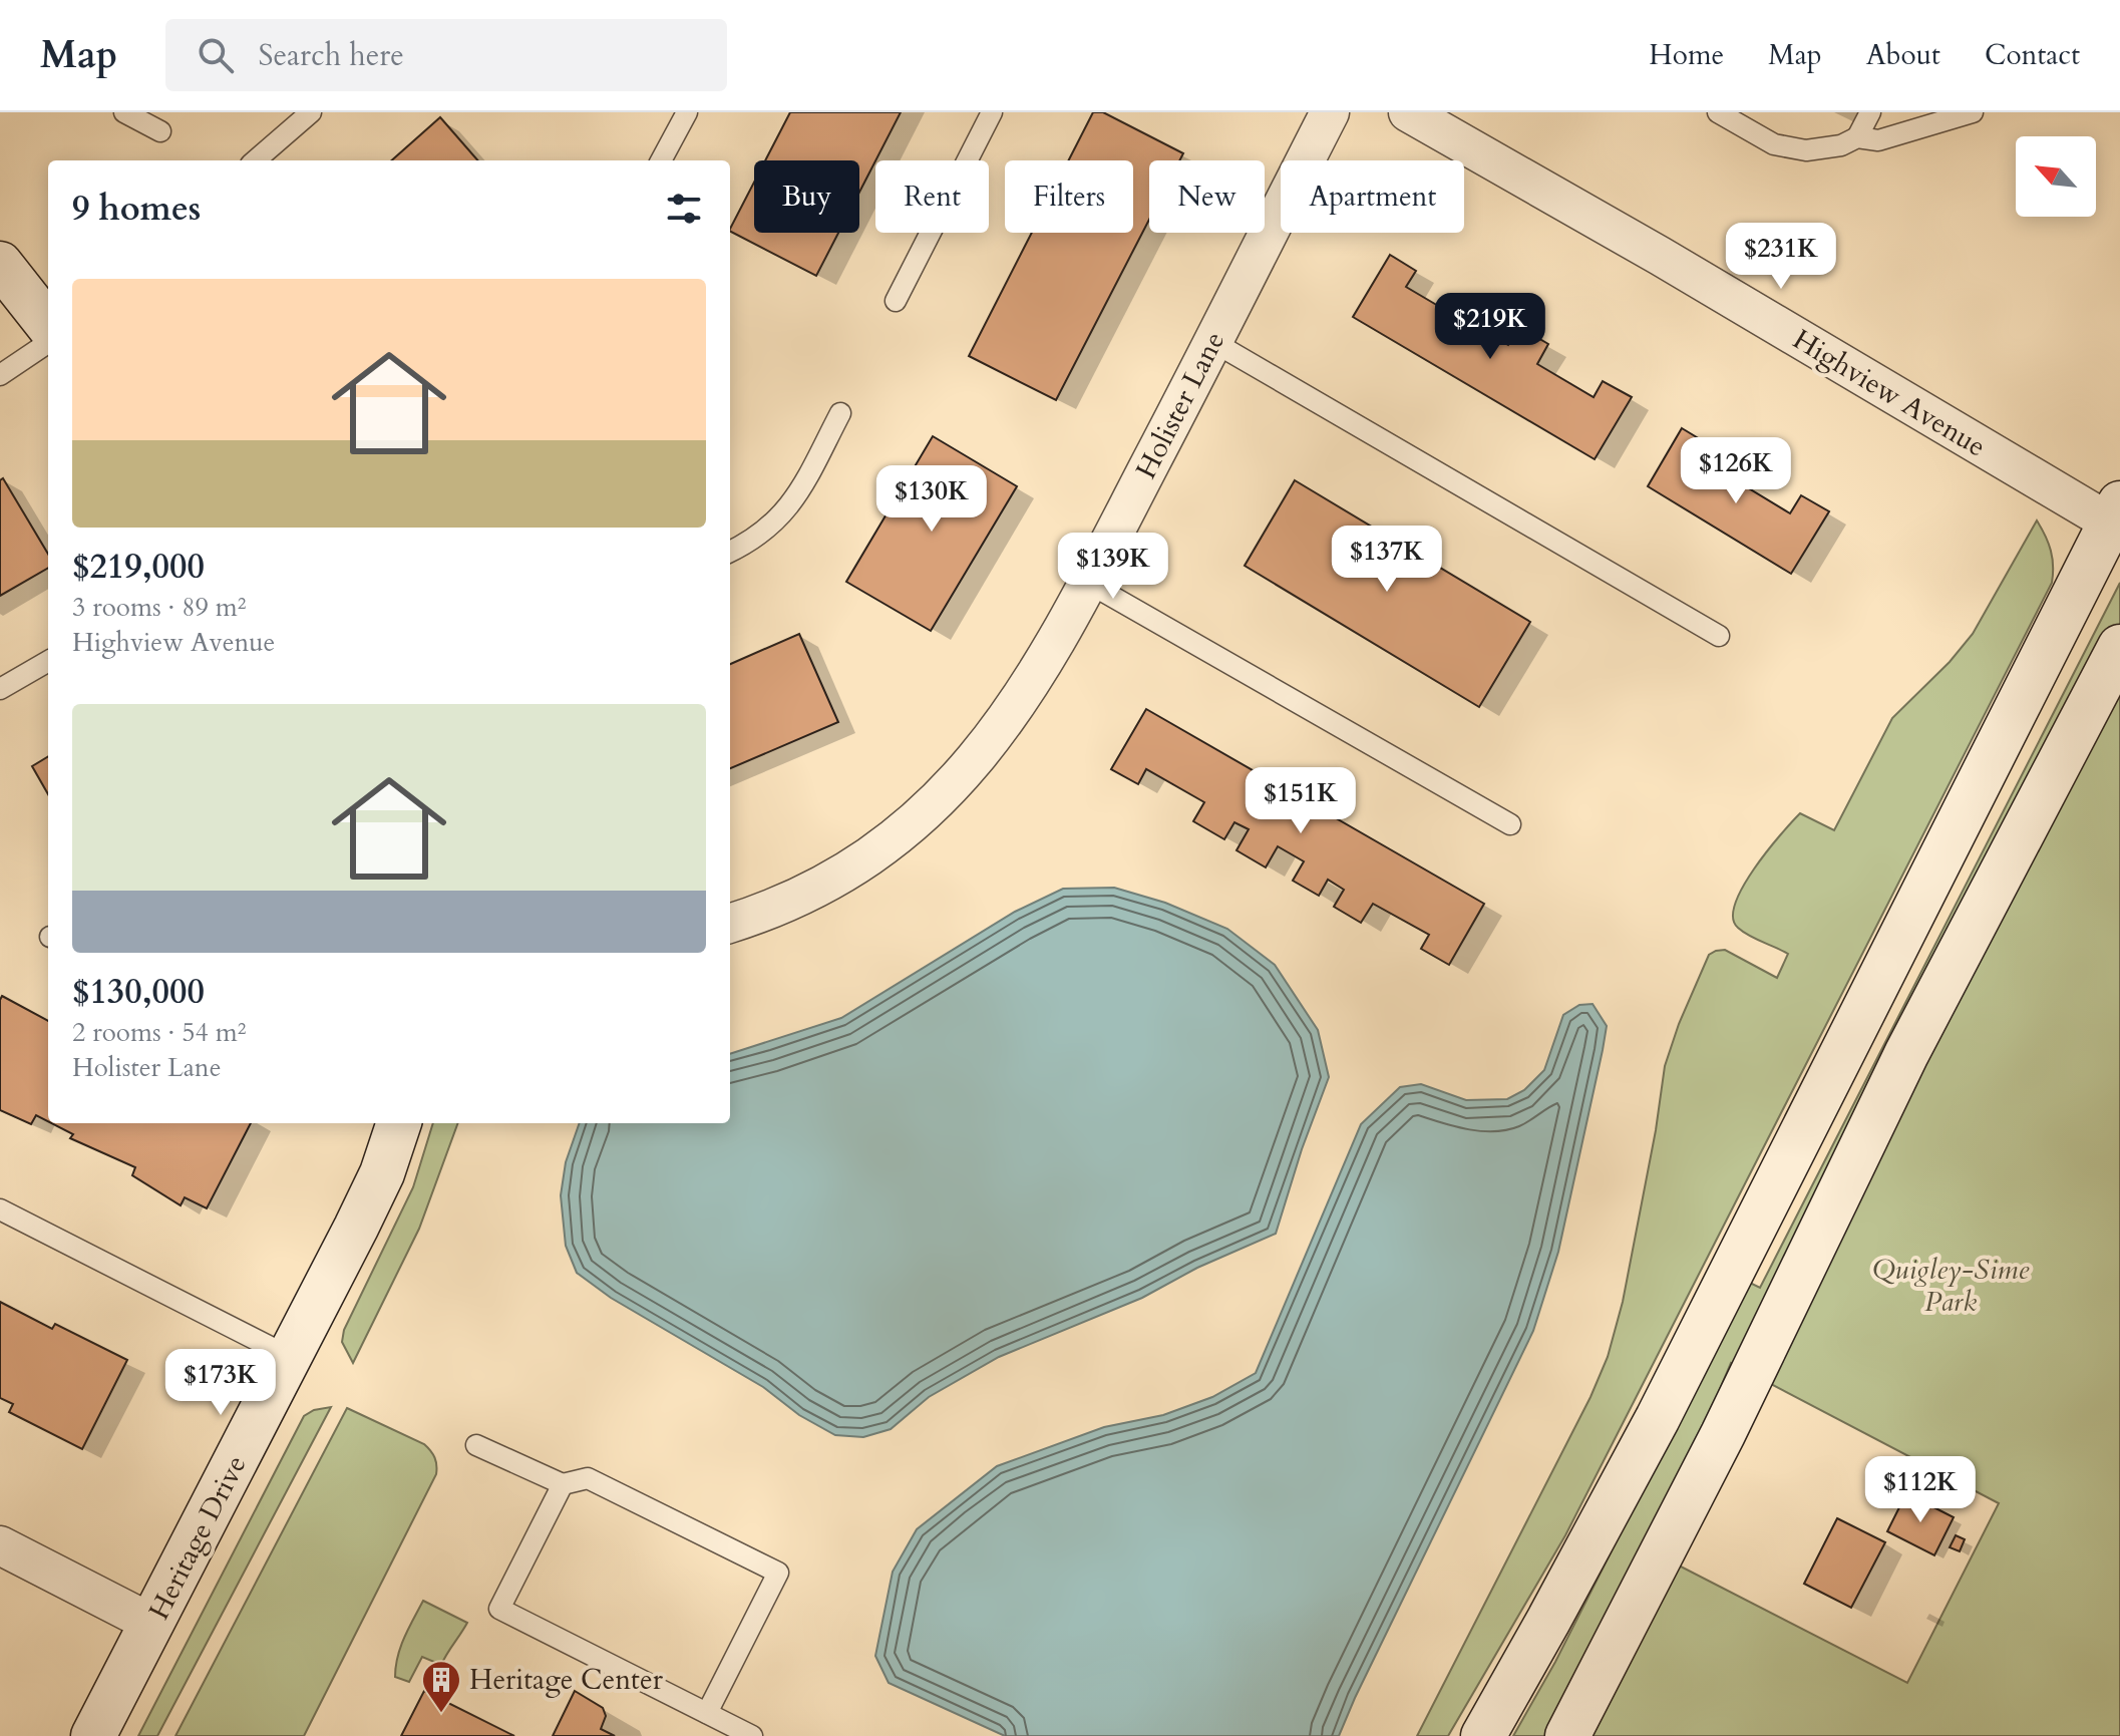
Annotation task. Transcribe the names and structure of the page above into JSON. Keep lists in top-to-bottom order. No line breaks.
{"streets":{"main road":["Heritage Drive"],"street":["Highview Avenue","Holister Lane"]},"parks":["Quigley-Sime Park"],"places":{"building":["Heritage Center"]},"north":"top left","page":{"header":"Map","search":"Search here","nav":["Home","Map","About","Contact"],"chip":["Buy","Rent","Filters","New","Apartment"],"heading":"9 homes","price":["$231K","$219K","$126K","$130K","$137K","$139K","$151K","$173K","$112K"],"list":[{"name":"$219,000","note":"3 rooms · 89 m² · Highview Avenue"},{"name":"$130,000","note":"2 rooms · 54 m² · Holister Lane"}]}}
